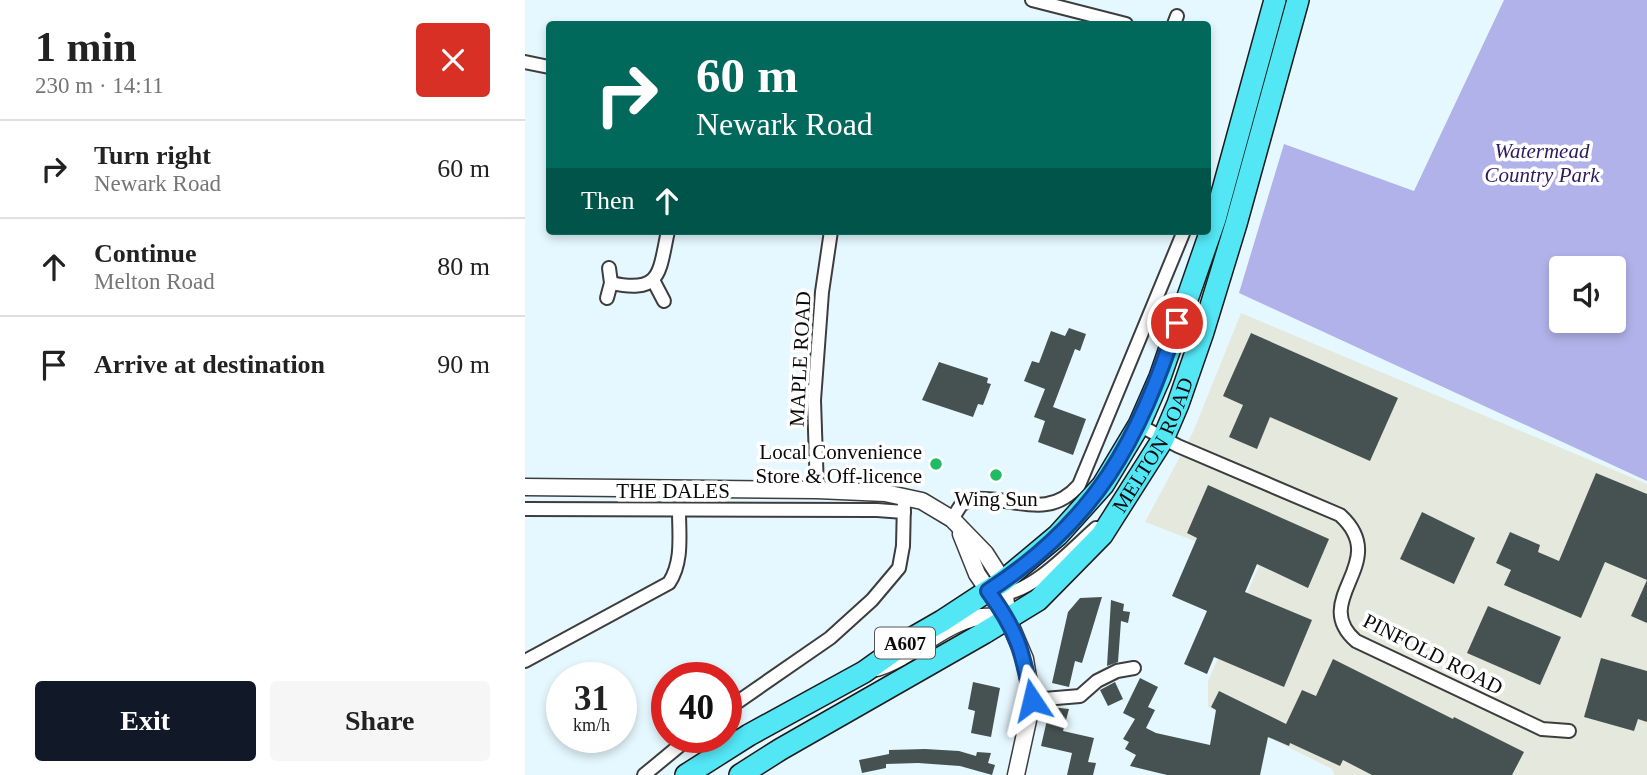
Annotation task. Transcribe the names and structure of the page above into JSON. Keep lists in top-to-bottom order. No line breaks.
{"streets":{"highway":["MELTON ROAD","A607"],"street":["MAPLE ROAD","THE DALES","PINFOLD ROAD"]},"crossings":[["MELTON ROAD","A607"],["MELTON ROAD","PINFOLD ROAD"]],"parks":["Watermead Country Park"],"places":["Local Convenience Store & Off-licence","Wing Sun"],"page":{"heading":["1 min","230 m · 14:11"],"turn":["60 m","Newark Road"],"list":[{"name":"Turn right","note":"Newark Road","value":"60 m"},{"name":"Continue","note":"Melton Road","value":"80 m"},{"name":"Arrive at destination","value":"90 m"}],"then":"Then","speed":"31 km/h","limit":"40","buttons":["Exit","Share"]}}
